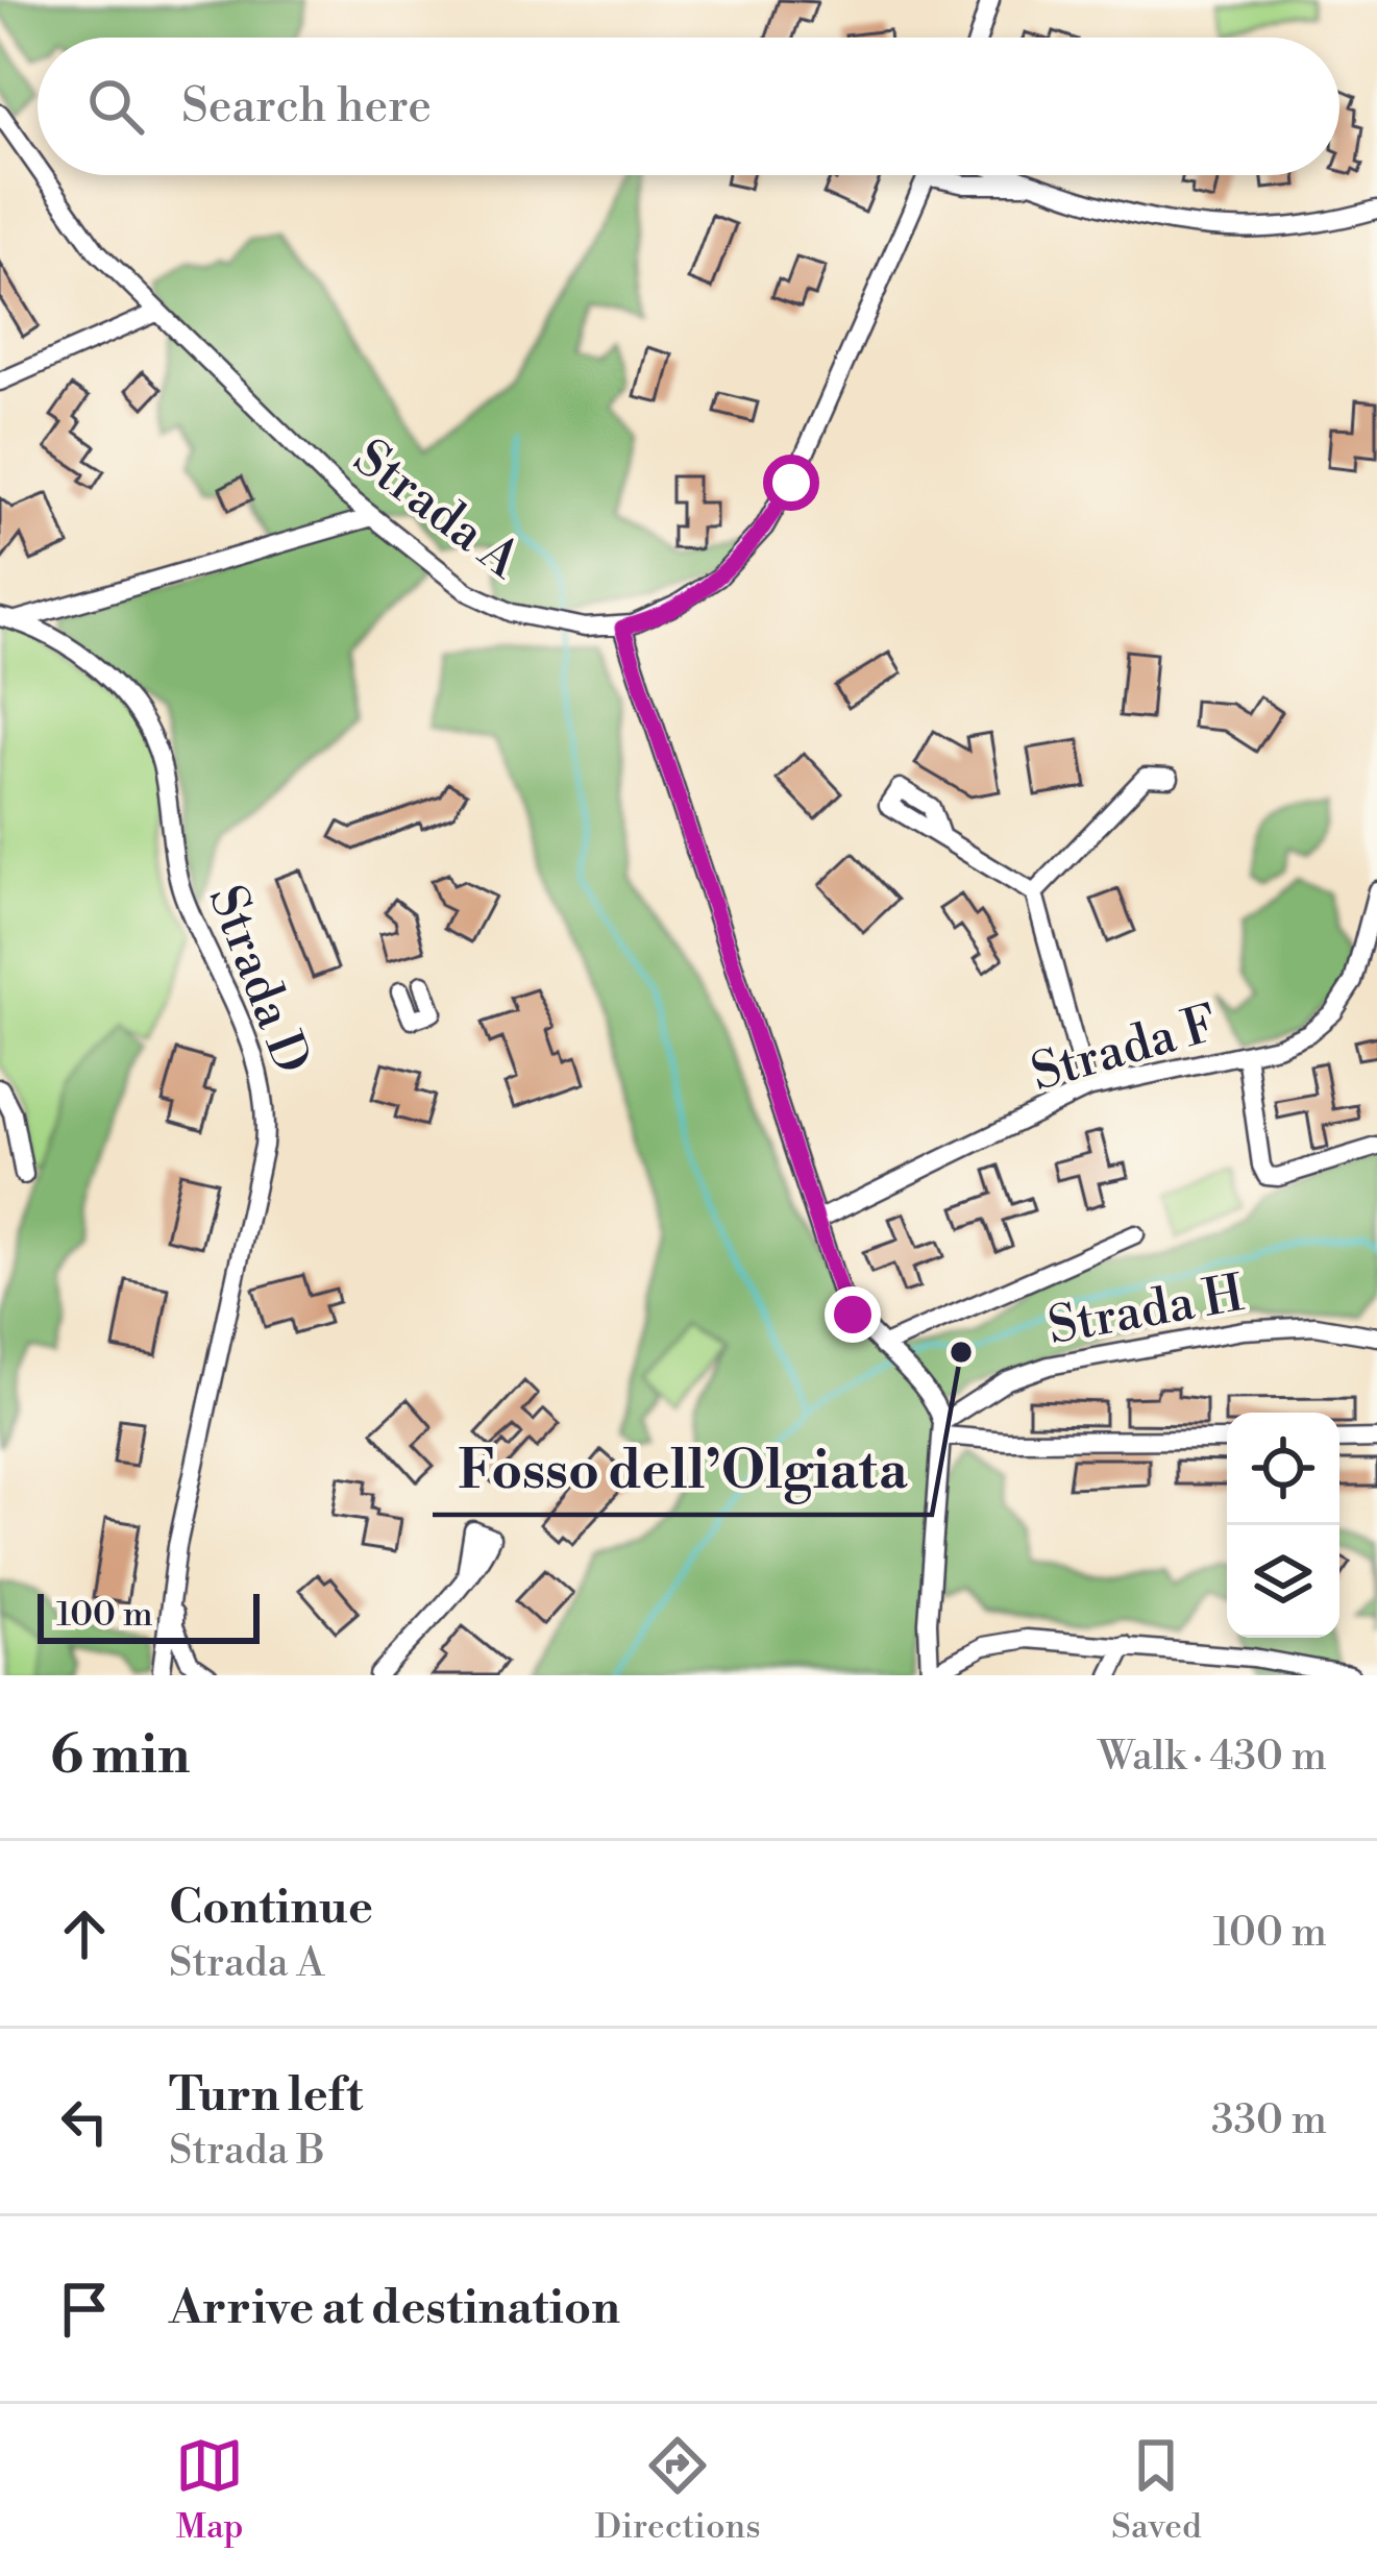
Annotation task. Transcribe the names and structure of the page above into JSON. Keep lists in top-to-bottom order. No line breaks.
{"streets":{"street":["Strada A","Strada D","Strada F","Strada H"]},"crossings":[["Strada A","Strada D"]],"places":["Fosso dell’Olgiata"],"scale_bar":"100 m","page":{"search":"Search here","scale":"100 m","heading":["6 min","Walk · 430 m"],"list":[["Continue","Strada A","100 m"],["Turn left","Strada B","330 m"],"Arrive at destination"],"nav":["Map","Directions","Saved"]}}
